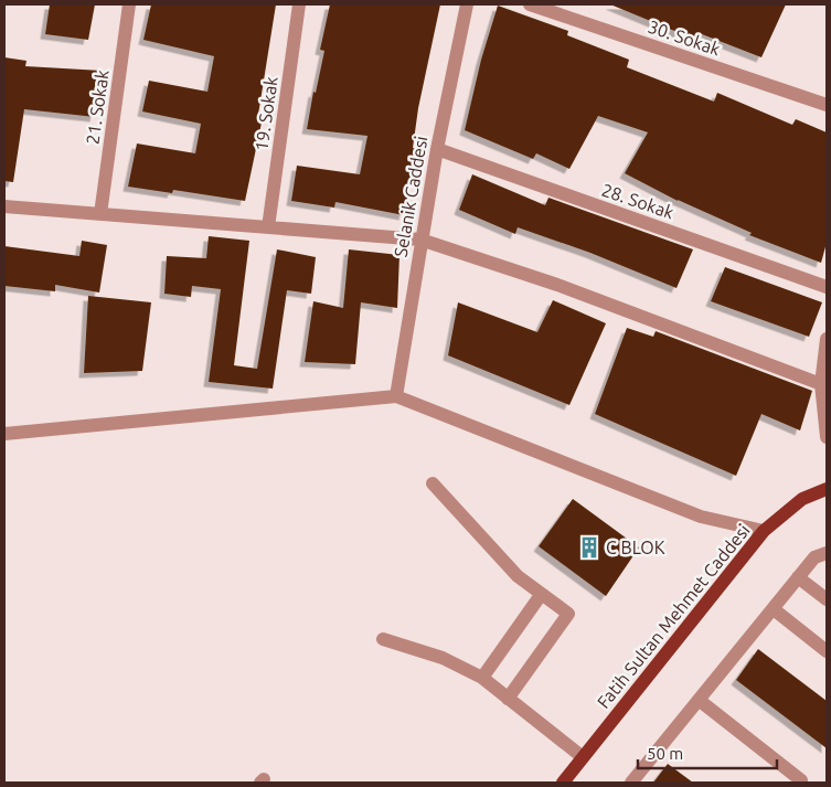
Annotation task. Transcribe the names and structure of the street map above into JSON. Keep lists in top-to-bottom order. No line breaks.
{"streets":{"main road":["Fatih Sultan Mehmet Caddesi"],"street":["30. Sokak","21. Sokak","19. Sokak","Selanik Caddesi","28. Sokak"]},"crossings":[["Selanik Caddesi","28. Sokak"]],"places":{"building":["C BLOK"]},"scale_bar":"50 m"}
